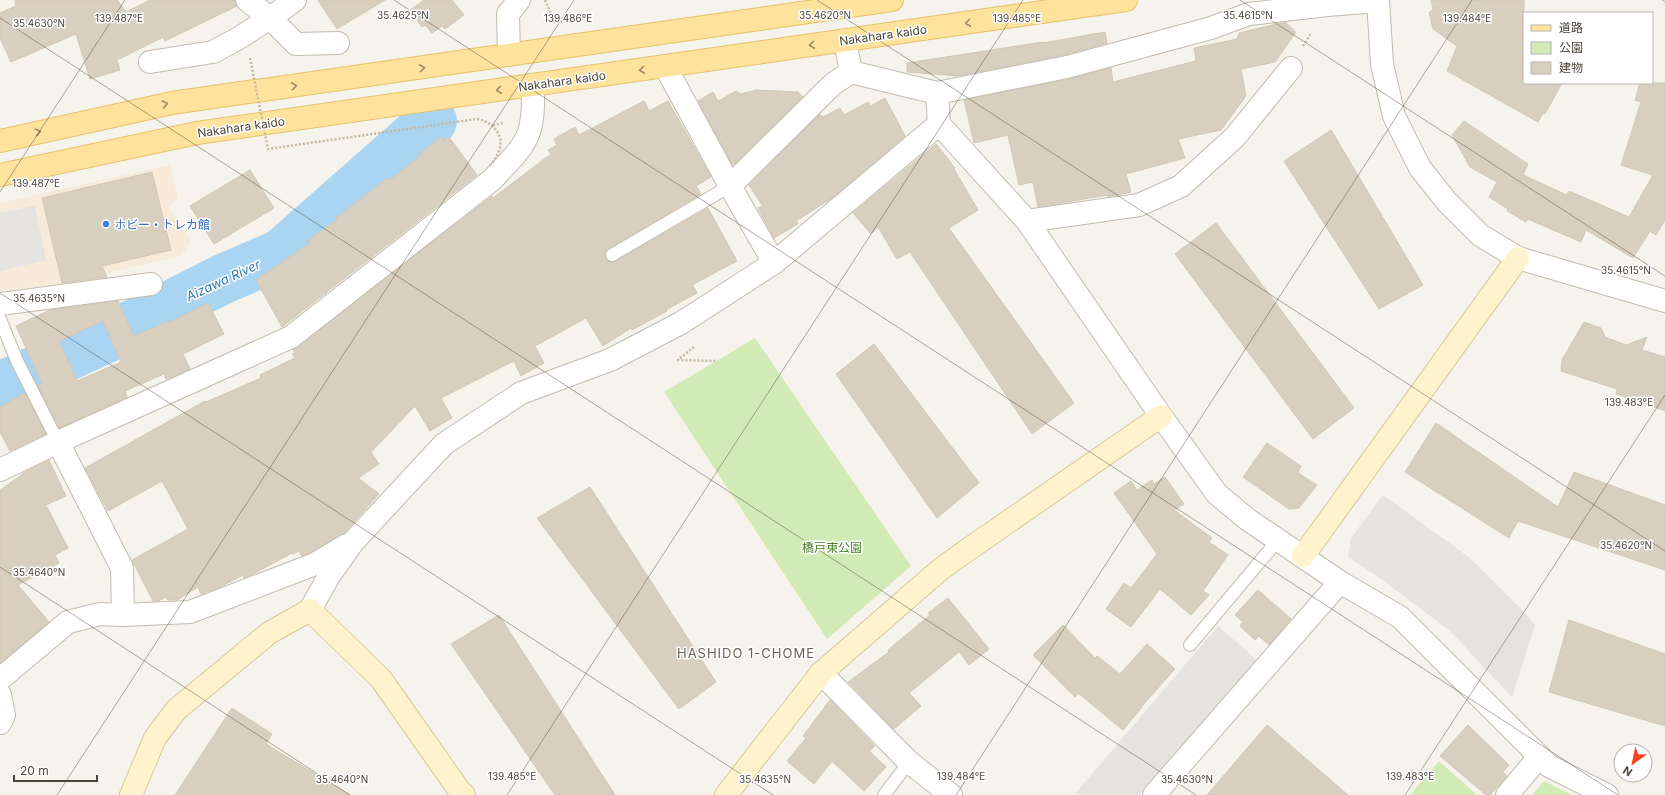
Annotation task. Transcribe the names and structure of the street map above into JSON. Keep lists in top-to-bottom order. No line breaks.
{"streets":{"main road":["Nakahara kaido"]},"districts":["HASHIDO 1-CHOME"],"water":["Aizawa River"],"parks":["橋戸東公園"],"places":["ホビー・トレカ館"],"legend":["道路","公園","建物"],"scale_bar":"20 m","north":"bottom left","coordinates":["35.4620°N","35.4615°N","35.4625°N","139.487°E","139.486°E","139.485°E","139.484°E","35.4630°N","35.4635°N","139.483°E","35.4640°N"]}
